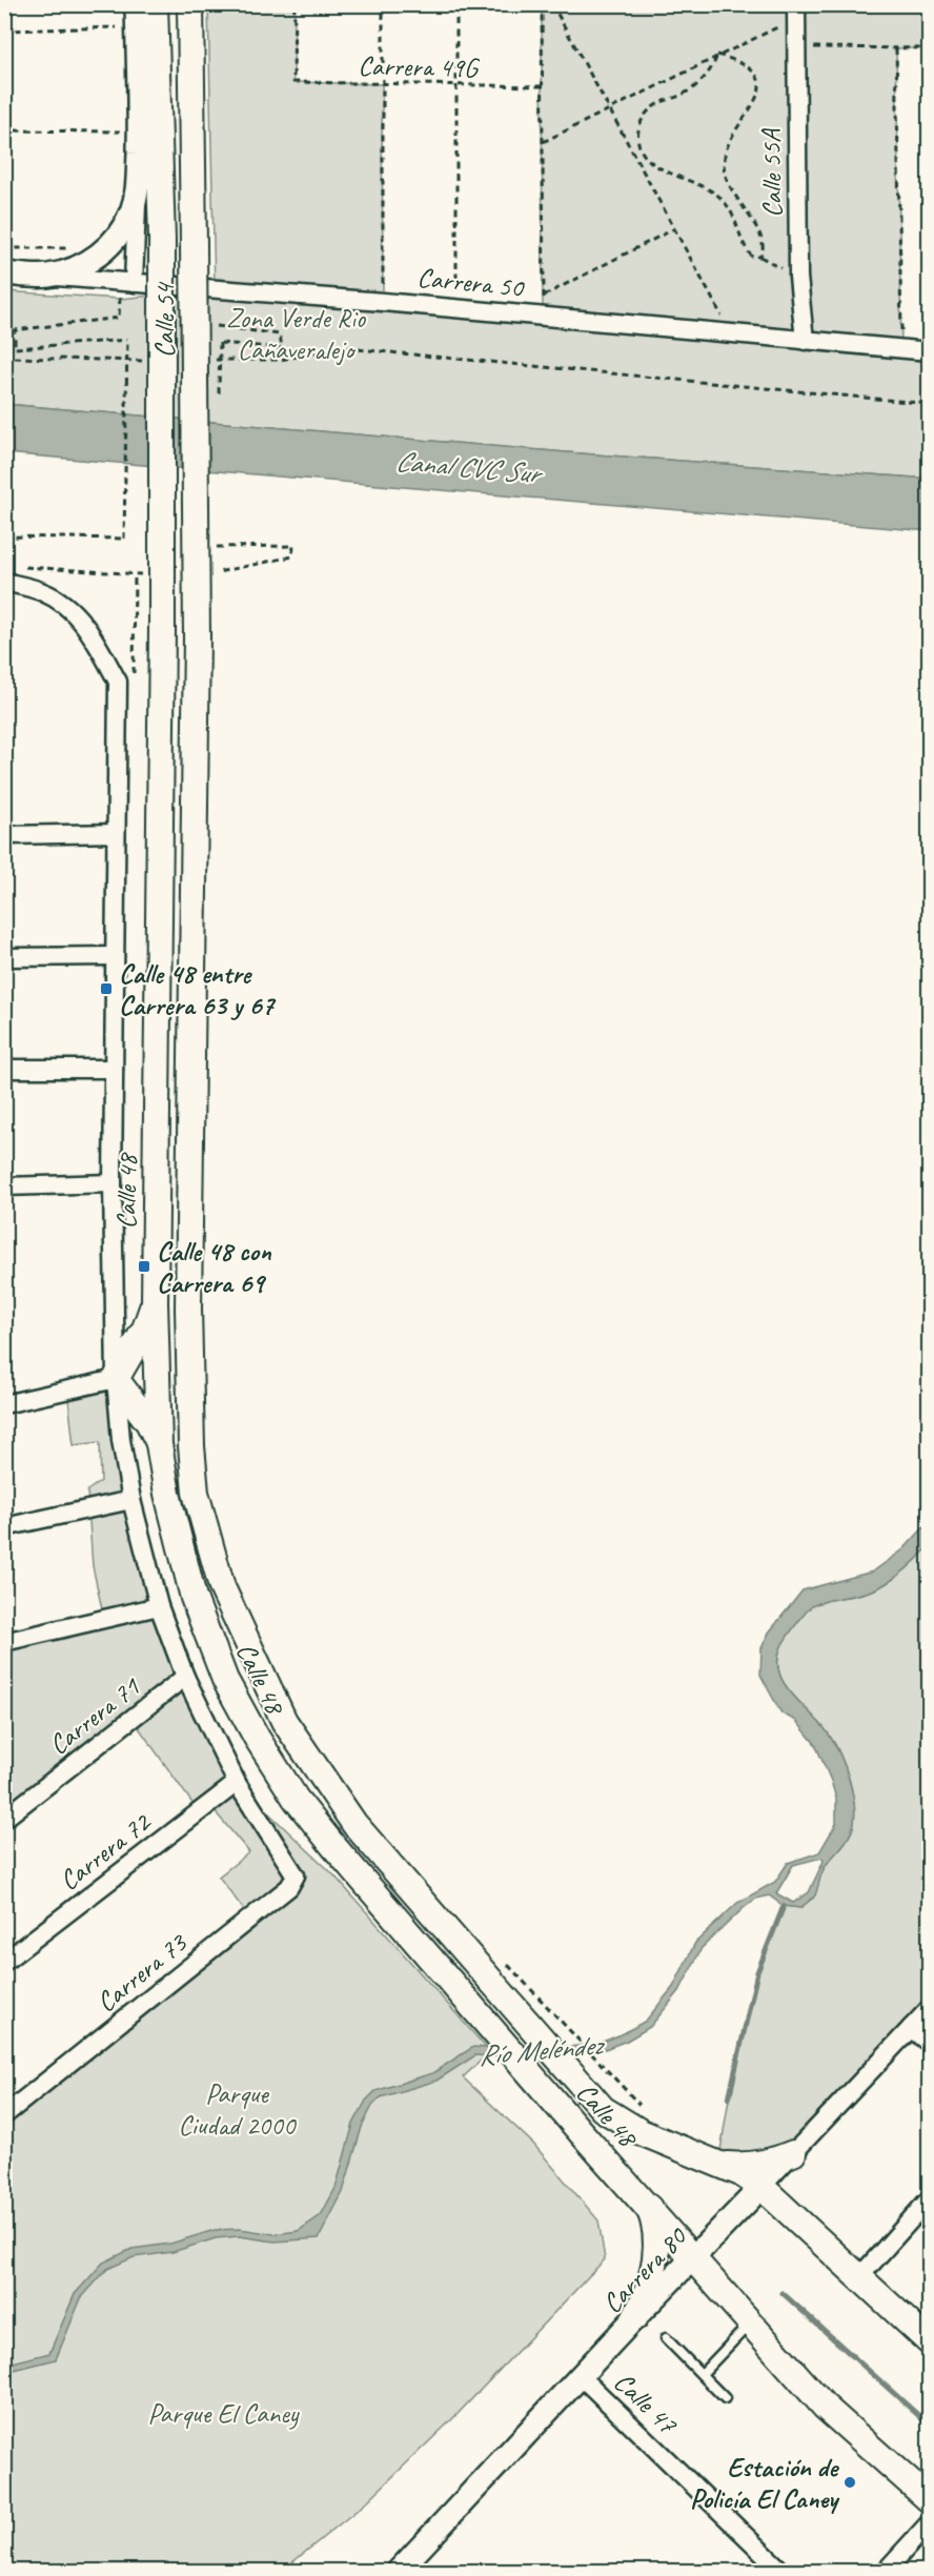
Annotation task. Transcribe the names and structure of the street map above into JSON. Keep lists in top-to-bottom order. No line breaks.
{"streets":{"main road":["Calle 54","Calle 48"],"street":["Calle 55A","Carrera 50","Carrera 71","Carrera 72","Carrera 73","Carrera 80","Calle 47"],"path":["Carrera 49G"]},"crossings":[["Calle 55A","Carrera 50"],["Carrera 50","Calle 54"],["Calle 54","Calle 48"],["Calle 48","Carrera 71"],["Calle 48","Carrera 72"],["Calle 48","Carrera 73"],["Calle 48","Carrera 80"],["Carrera 80","Calle 47"]],"water":["Canal CVC Sur","Río Meléndez"],"parks":["Zona Verde Rio Cañaveralejo","Parque Ciudad 2000","Parque El Caney"],"places":{"transit":["Calle 48 entre Carrera 63 y 67","Calle 48 con Carrera 69"],"other":["Estación de Policía El Caney"]}}
